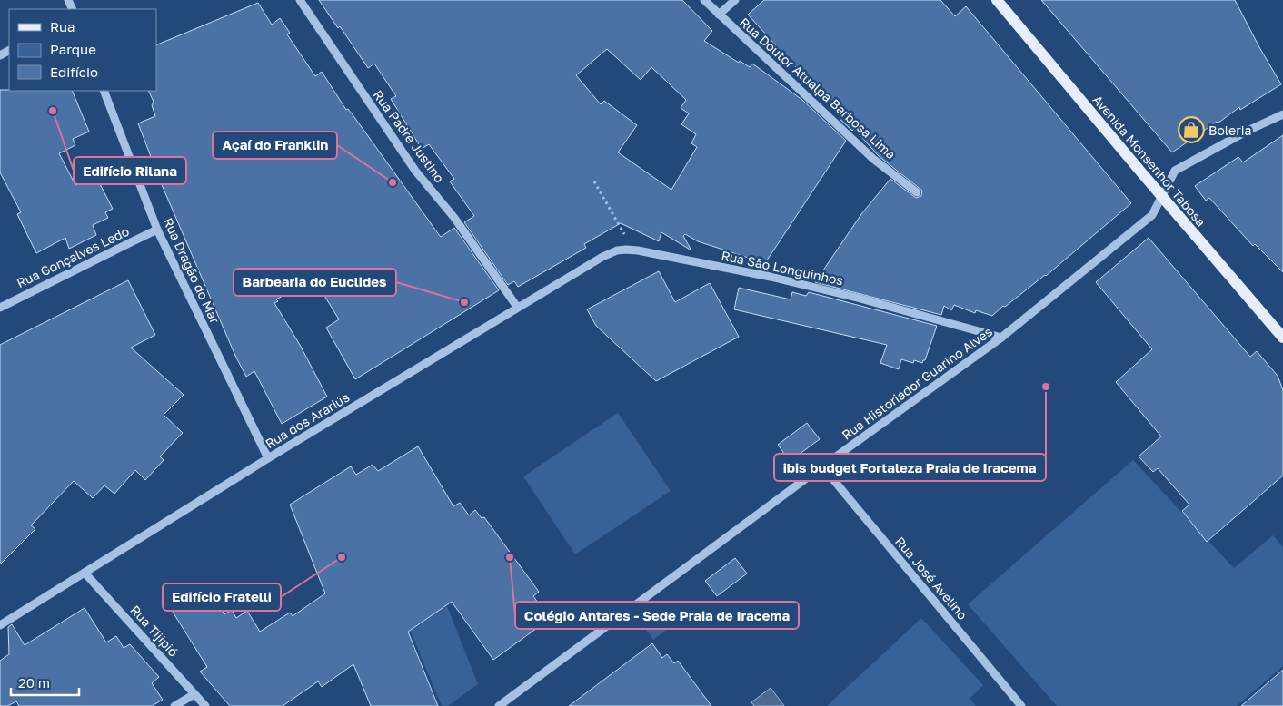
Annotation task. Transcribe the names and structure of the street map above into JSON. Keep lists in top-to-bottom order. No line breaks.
{"streets":{"main road":["Avenida Monsenhor Tabosa"],"street":["Rua Doutor Atualpa Barbosa Lima","Rua Padre Justino","Rua Gonçalves Ledo","Rua São Longuinhos","Rua Dragão do Mar","Rua Historiador Guarino Alves","Rua dos Arariús","Rua José Avelino","Rua Tijipió"]},"crossings":[["Rua Padre Justino","Rua dos Arariús"],["Avenida Monsenhor Tabosa","Rua Historiador Guarino Alves"],["Rua Gonçalves Ledo","Rua Dragão do Mar"],["Rua São Longuinhos","Rua Historiador Guarino Alves"],["Rua São Longuinhos","Rua dos Arariús"],["Rua Dragão do Mar","Rua dos Arariús"],["Rua Historiador Guarino Alves","Rua José Avelino"],["Rua dos Arariús","Rua Tijipió"]],"places":{"other":["Edifício Rilana","Açaí do Franklin","Barbearia do Euclides","ibis budget Fortaleza Praia de Iracema","Edifício Fratelli","Colégio Antares - Sede Praia de Iracema"],"shop":["Boleria"]},"legend":["Rua","Parque","Edifício"],"scale_bar":"20 m"}
